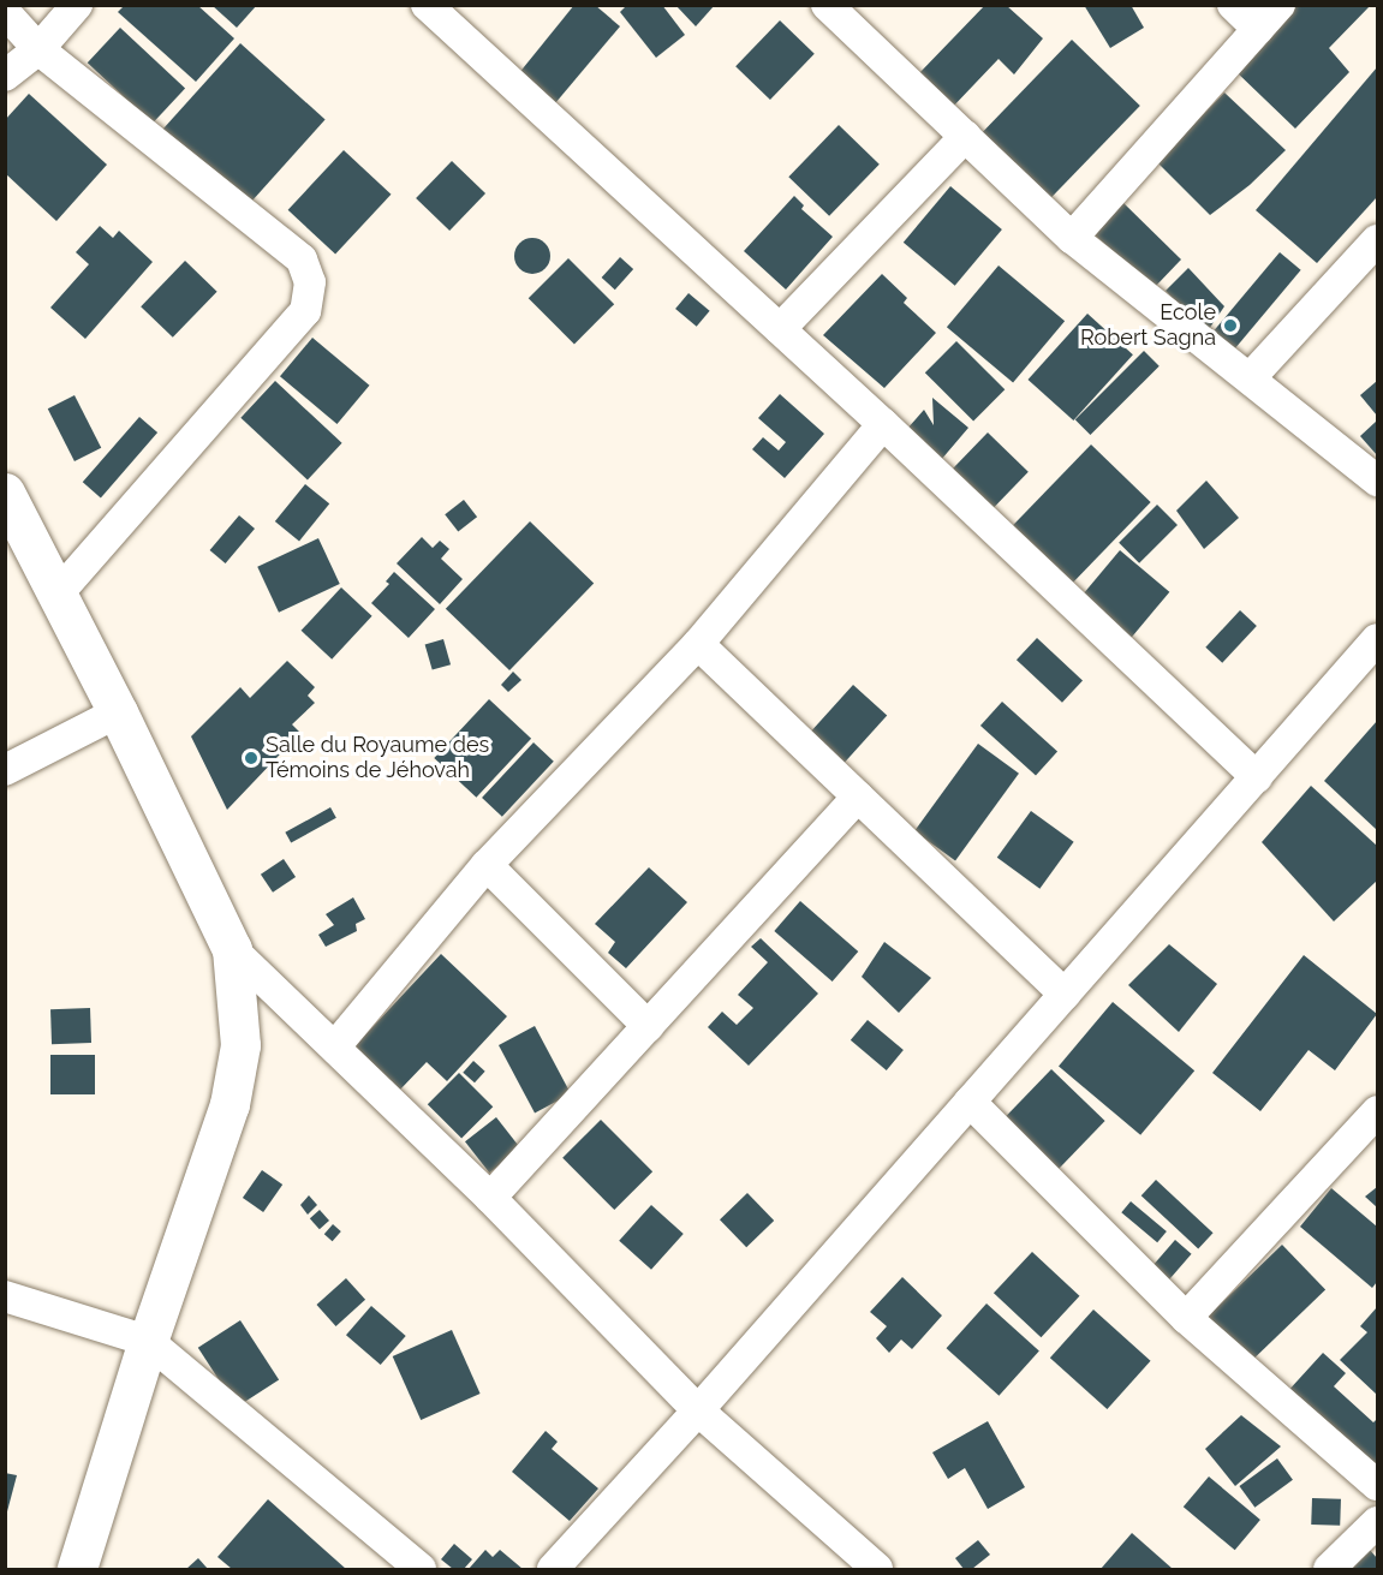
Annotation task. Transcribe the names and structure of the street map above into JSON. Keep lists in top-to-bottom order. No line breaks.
{"places":["Ecole Robert Sagna","Salle du Royaume des Témoins de Jéhovah"]}
